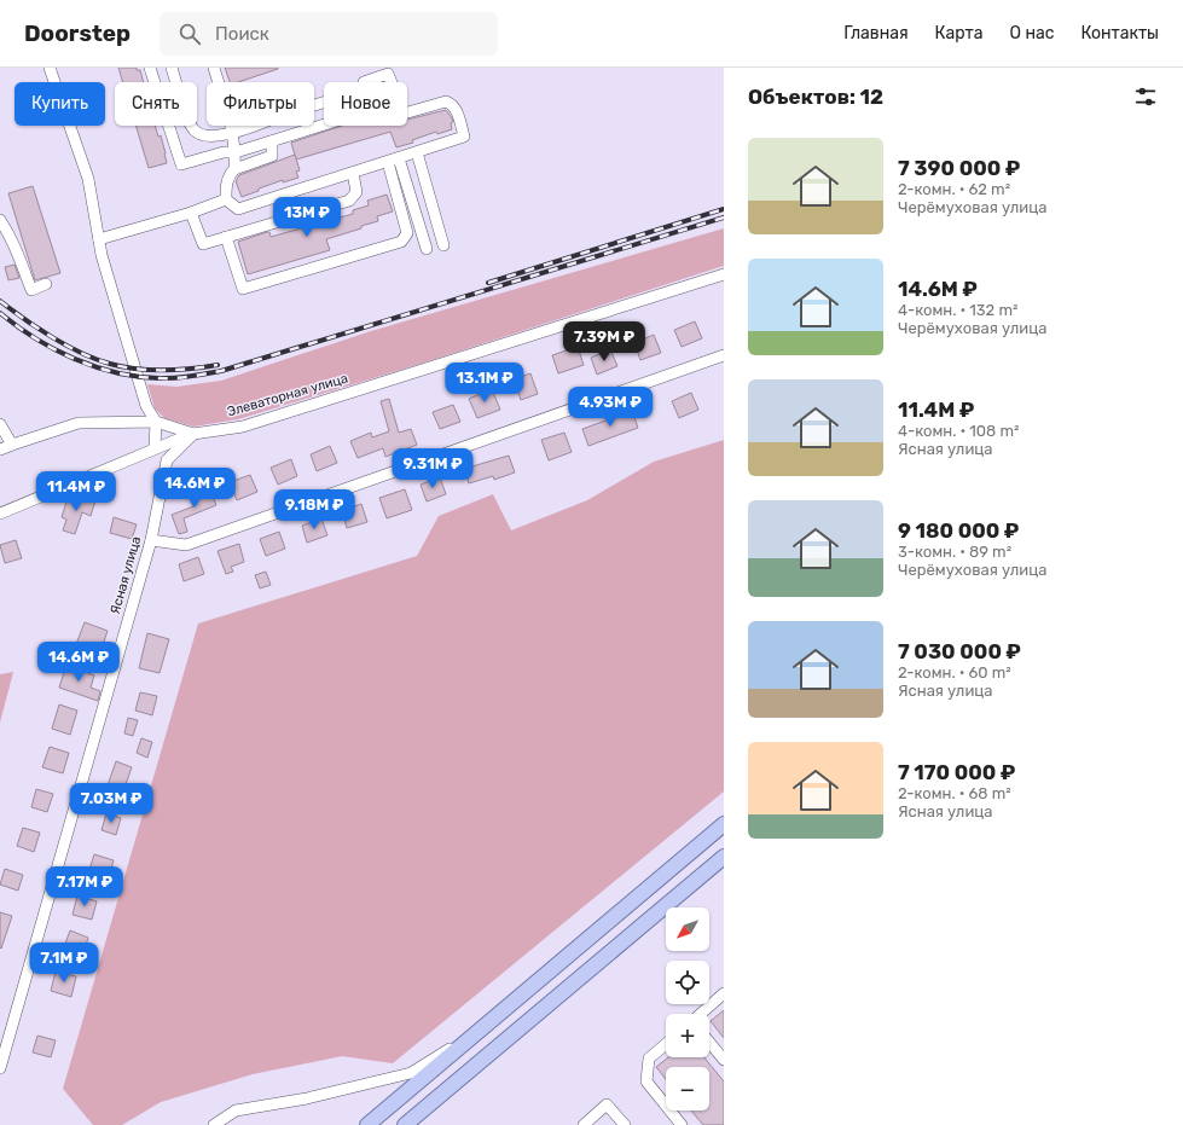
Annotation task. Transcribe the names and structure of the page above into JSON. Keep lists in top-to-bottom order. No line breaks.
{"streets":{"street":["Элеваторная улица","Ясная улица"]},"crossings":[["Элеваторная улица","Ясная улица"]],"north":"bottom left","page":{"header":"Doorstep","search":"Поиск","nav":["Главная","Карта","О нас","Контакты"],"heading":"Объектов: 12","chip":["Купить","Снять","Фильтры","Новое"],"list":[{"name":"7 390 000 ₽","note":"2-комн. · 62 m² · Черёмуховая улица"},{"name":"14.6M ₽","note":"4-комн. · 132 m² · Черёмуховая улица"},{"name":"11.4M ₽","note":"4-комн. · 108 m² · Ясная улица"},{"name":"9 180 000 ₽","note":"3-комн. · 89 m² · Черёмуховая улица"},{"name":"7 030 000 ₽","note":"2-комн. · 60 m² · Ясная улица"},{"name":"7 170 000 ₽","note":"2-комн. · 68 m² · Ясная улица"}],"price":["13M ₽","7.39M ₽","13.1M ₽","4.93M ₽","9.31M ₽","14.6M ₽","11.4M ₽","9.18M ₽","14.6M ₽","7.03M ₽","7.17M ₽","7.1M ₽"],"map_buttons":["+","−"]}}
